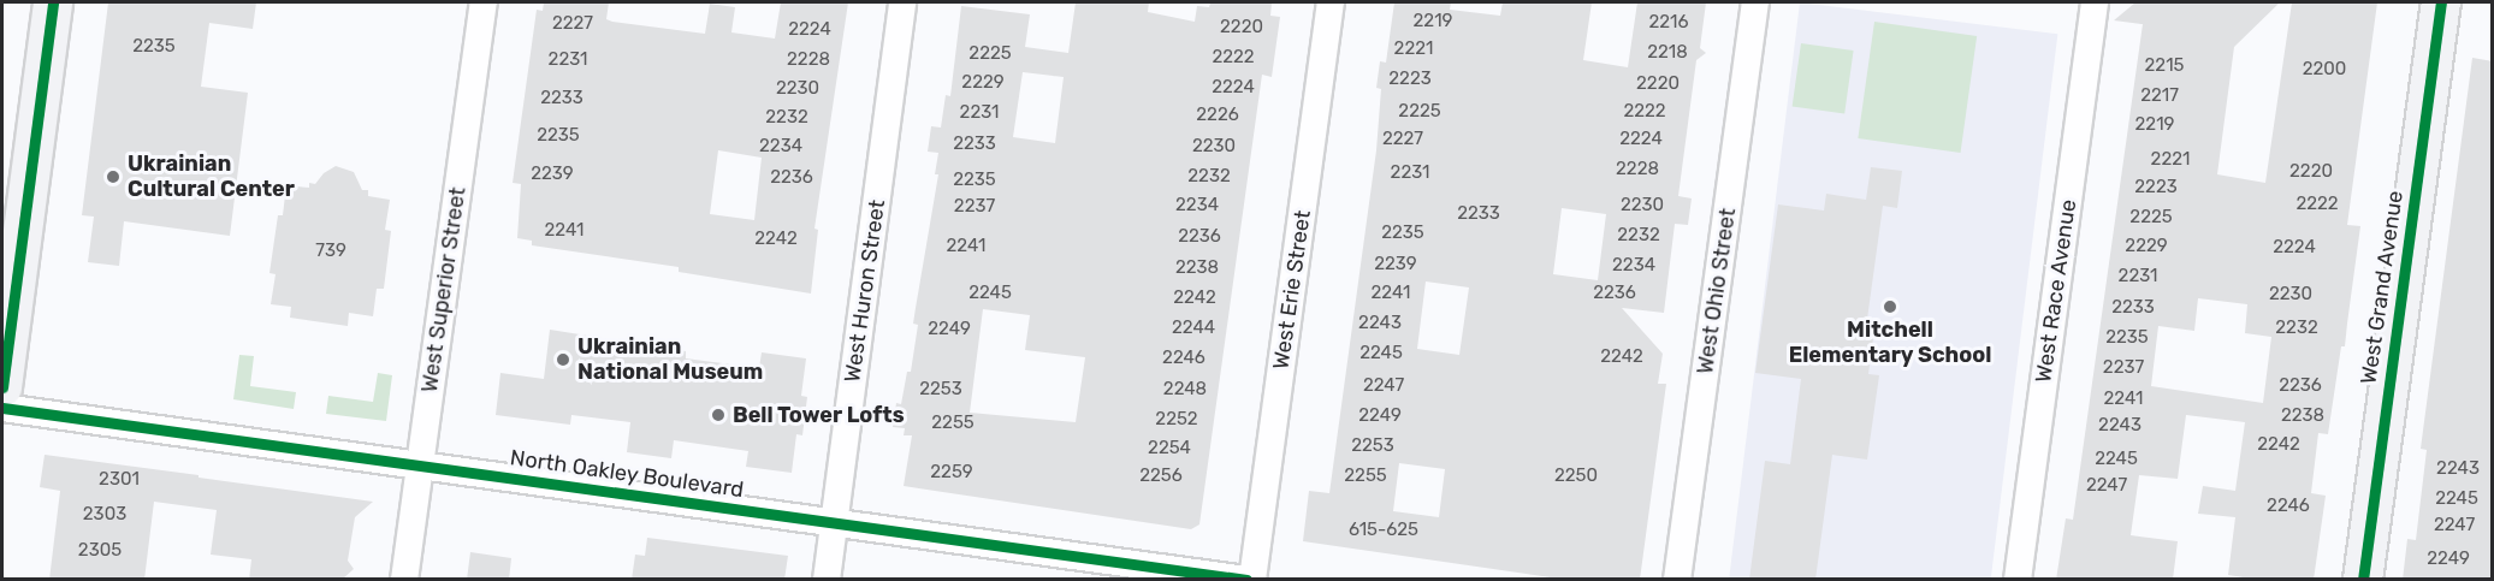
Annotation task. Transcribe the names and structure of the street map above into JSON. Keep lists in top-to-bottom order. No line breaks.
{"streets":{"main road":["West Grand Avenue"],"street":["West Superior Street","West Erie Street","West Huron Street","West Ohio Street","West Race Avenue","North Oakley Boulevard"]},"crossings":[["West Superior Street","North Oakley Boulevard"],["West Erie Street","North Oakley Boulevard"],["West Huron Street","North Oakley Boulevard"]],"places":["Ukrainian Cultural Center","Mitchell Elementary School","Ukrainian National Museum","Bell Tower Lofts"],"house_numbers":["2219","2216","2227","2220","2224","2235","2221","2218","2225","2222","2231","2228","2215","2200","2223","2229","2220","2224","2230","2217","2233","2225","2222","2231","2226","2232","2219","2235","2227","2224","2233","2234","2230","2221","2228","2220","2231","2239","2232","2236","2235","2223","2222","2234","2230","2237","2233","2225","2241","2235","2232","2236","2242","2241","2229","2224","739","2239","2234","2238","2231","2245","2241","2236","2230","2242","2233","2243","2244","2232","2249","2235","2245","2242","2246","2237","2247","2236","2253","2248","2241","2249","2238","2252","2255","2243","2242","2253","2254","2245","2243","2259","2256","2255","2250","2301","2247","2245","2246","2303","2247","615-625","2305","2249"]}
